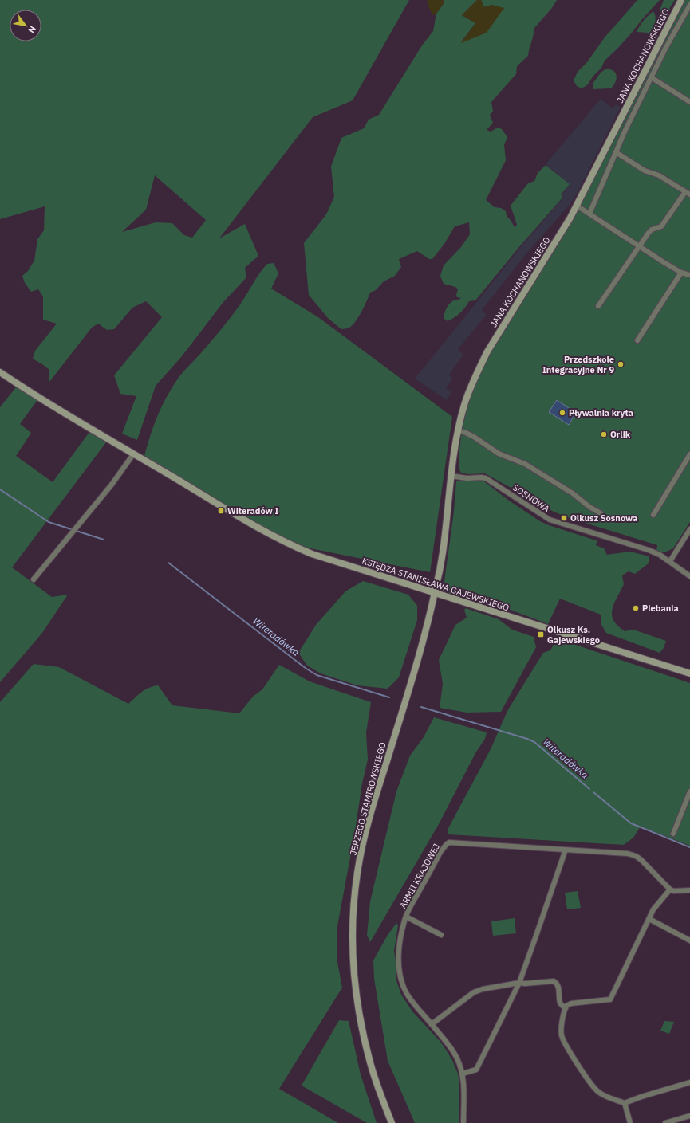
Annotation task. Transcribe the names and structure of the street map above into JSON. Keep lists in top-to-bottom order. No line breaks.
{"streets":{"main road":["JANA KOCHANOWSKIEGO","KSIĘDZA STANISŁAWA GAJEWSKIEGO","JERZEGO STAMIROWSKIEGO"],"street":["SOSNOWA","ARMII KRAJOWEJ"]},"crossings":[["JANA KOCHANOWSKIEGO","SOSNOWA"],["JANA KOCHANOWSKIEGO","KSIĘDZA STANISŁAWA GAJEWSKIEGO"],["JANA KOCHANOWSKIEGO","JERZEGO STAMIROWSKIEGO"],["KSIĘDZA STANISŁAWA GAJEWSKIEGO","JERZEGO STAMIROWSKIEGO"]],"water":["Witeradówka"],"places":{"other":["Przedszkole Integracyjne Nr 9","Pływalnia kryta","Orlik","Plebania"],"transit":["Witeradów I","Olkusz Sosnowa","Olkusz Ks. Gajewskiego"]},"north":"bottom right"}
